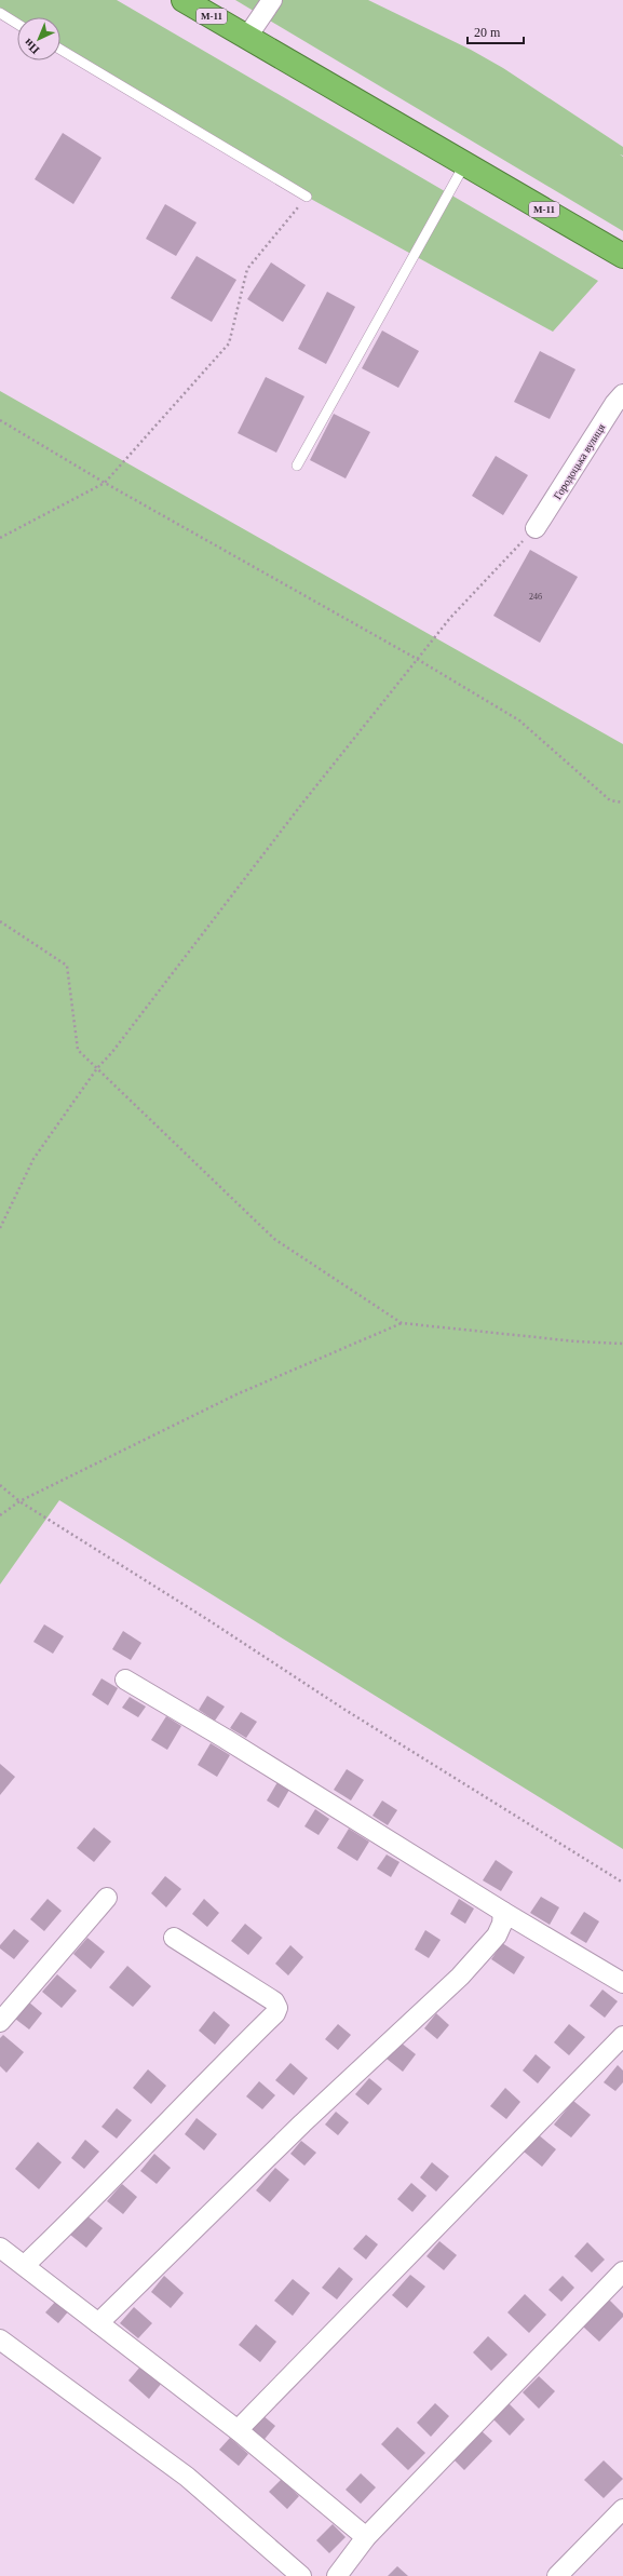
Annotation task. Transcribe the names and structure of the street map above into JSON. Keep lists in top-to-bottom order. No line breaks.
{"streets":{"highway":["М-11"],"street":["Городоцька вулиця"]},"house_numbers":["24б"],"scale_bar":"20 m","north":"bottom left"}
